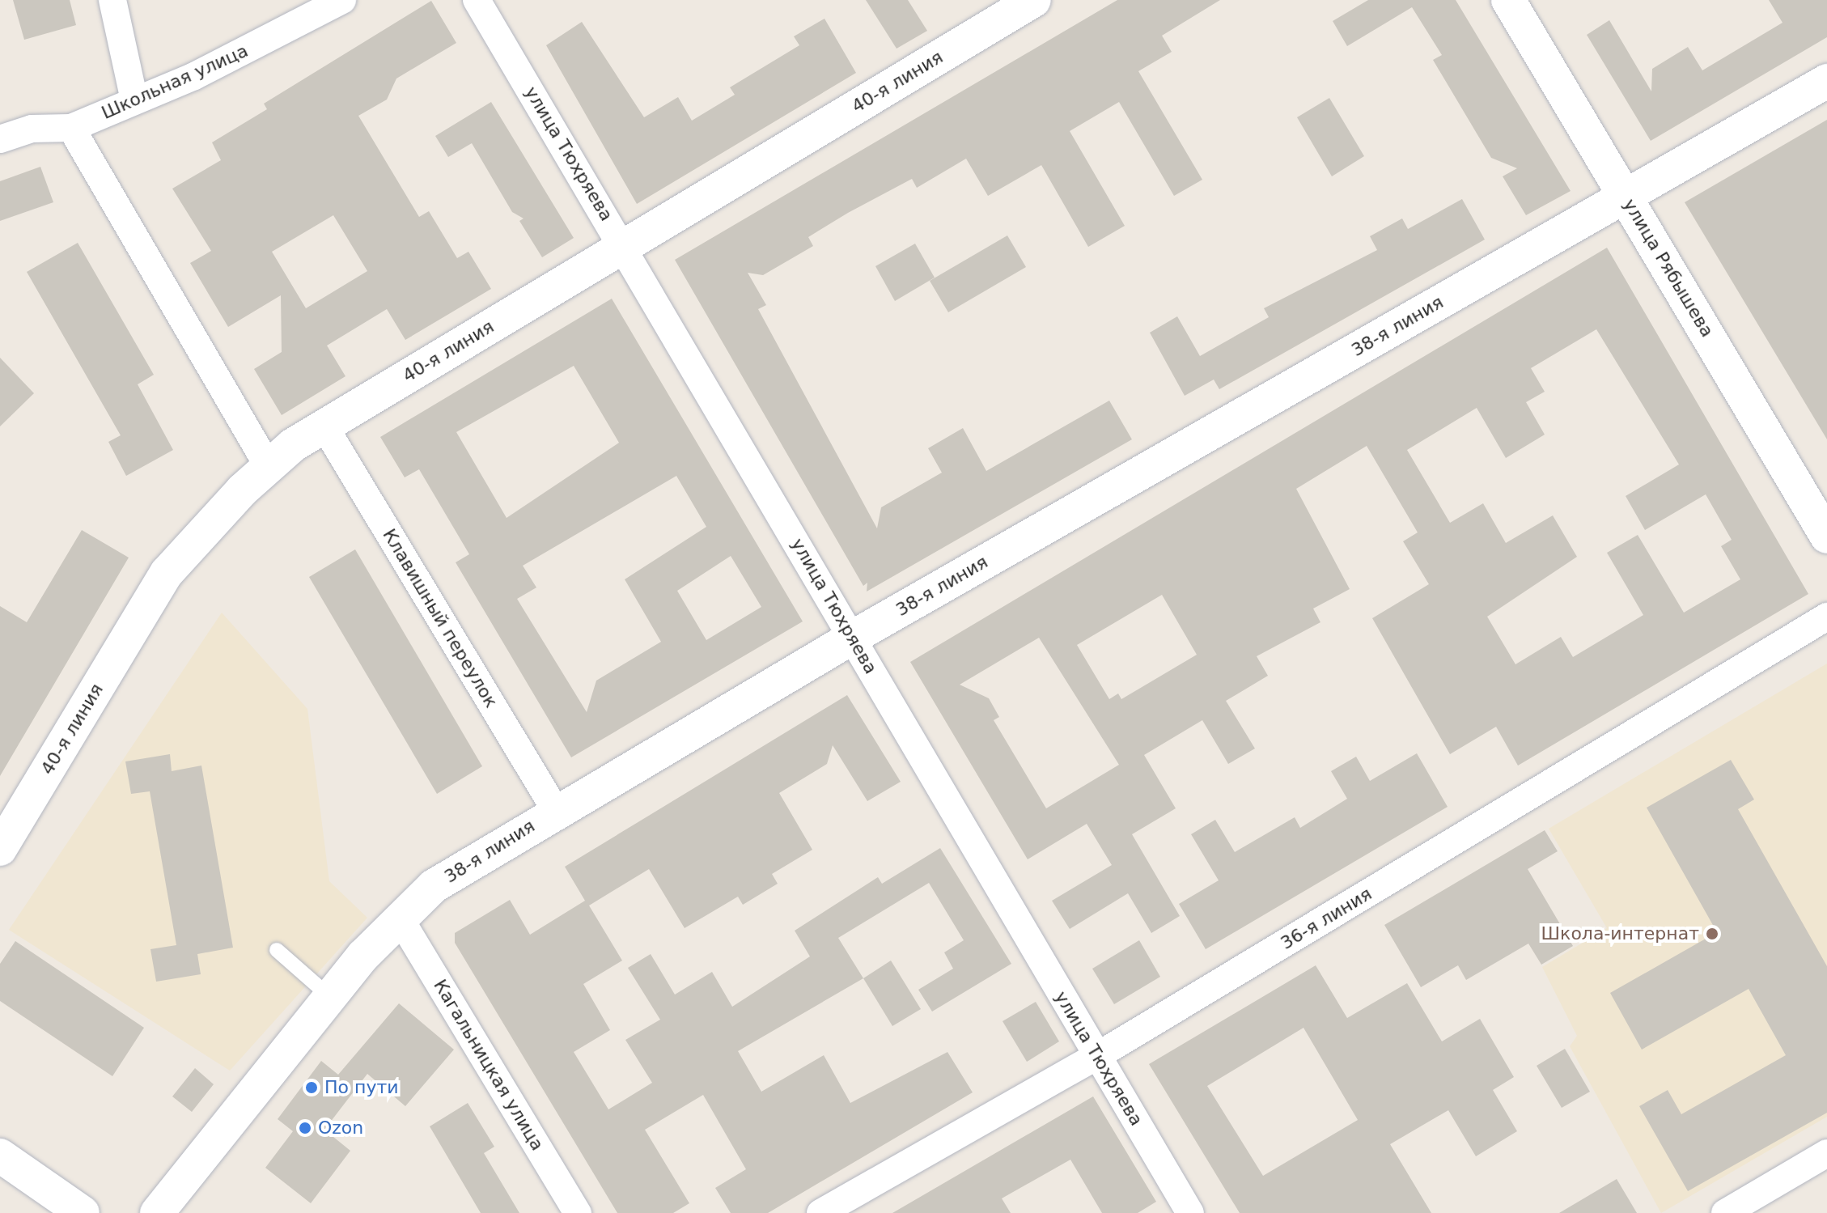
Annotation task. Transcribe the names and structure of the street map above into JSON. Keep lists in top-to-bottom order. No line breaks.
{"streets":{"street":["Школьная улица","40-я линия","улица Тюхряева","улица Рябышева","38-я линия","Клавишный переулок","36-я линия","Кагальницкая улица"]},"crossings":[["40-я линия","улица Тюхряева"],["40-я линия","Клавишный переулок"],["улица Тюхряева","38-я линия"],["улица Тюхряева","36-я линия"],["улица Рябышева","38-я линия"],["38-я линия","Клавишный переулок"],["38-я линия","Кагальницкая улица"]],"places":["Школа-интернат","По пути","Ozon"]}
